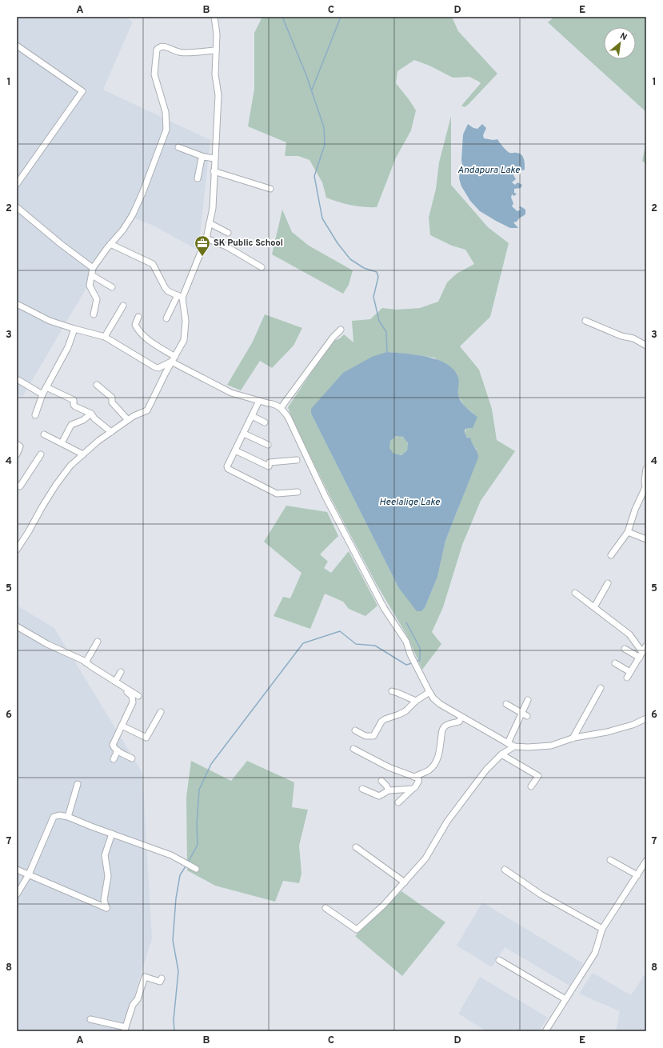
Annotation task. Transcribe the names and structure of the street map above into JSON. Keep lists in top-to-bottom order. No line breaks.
{"water":["Andapura Lake","Heelalige Lake"],"places":{"office":["SK Public School"]},"north":"top right","grid":{"columns":["A","B","C","D","E"],"rows":["1","2","3","4","5","6","7","8"]}}
